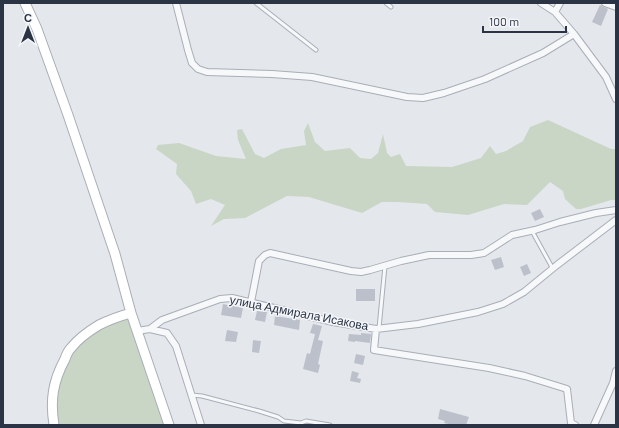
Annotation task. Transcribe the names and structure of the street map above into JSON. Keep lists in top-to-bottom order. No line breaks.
{"streets":{"street":["улица Адмирала Исакова"]},"scale_bar":"100 m","north":"top"}
